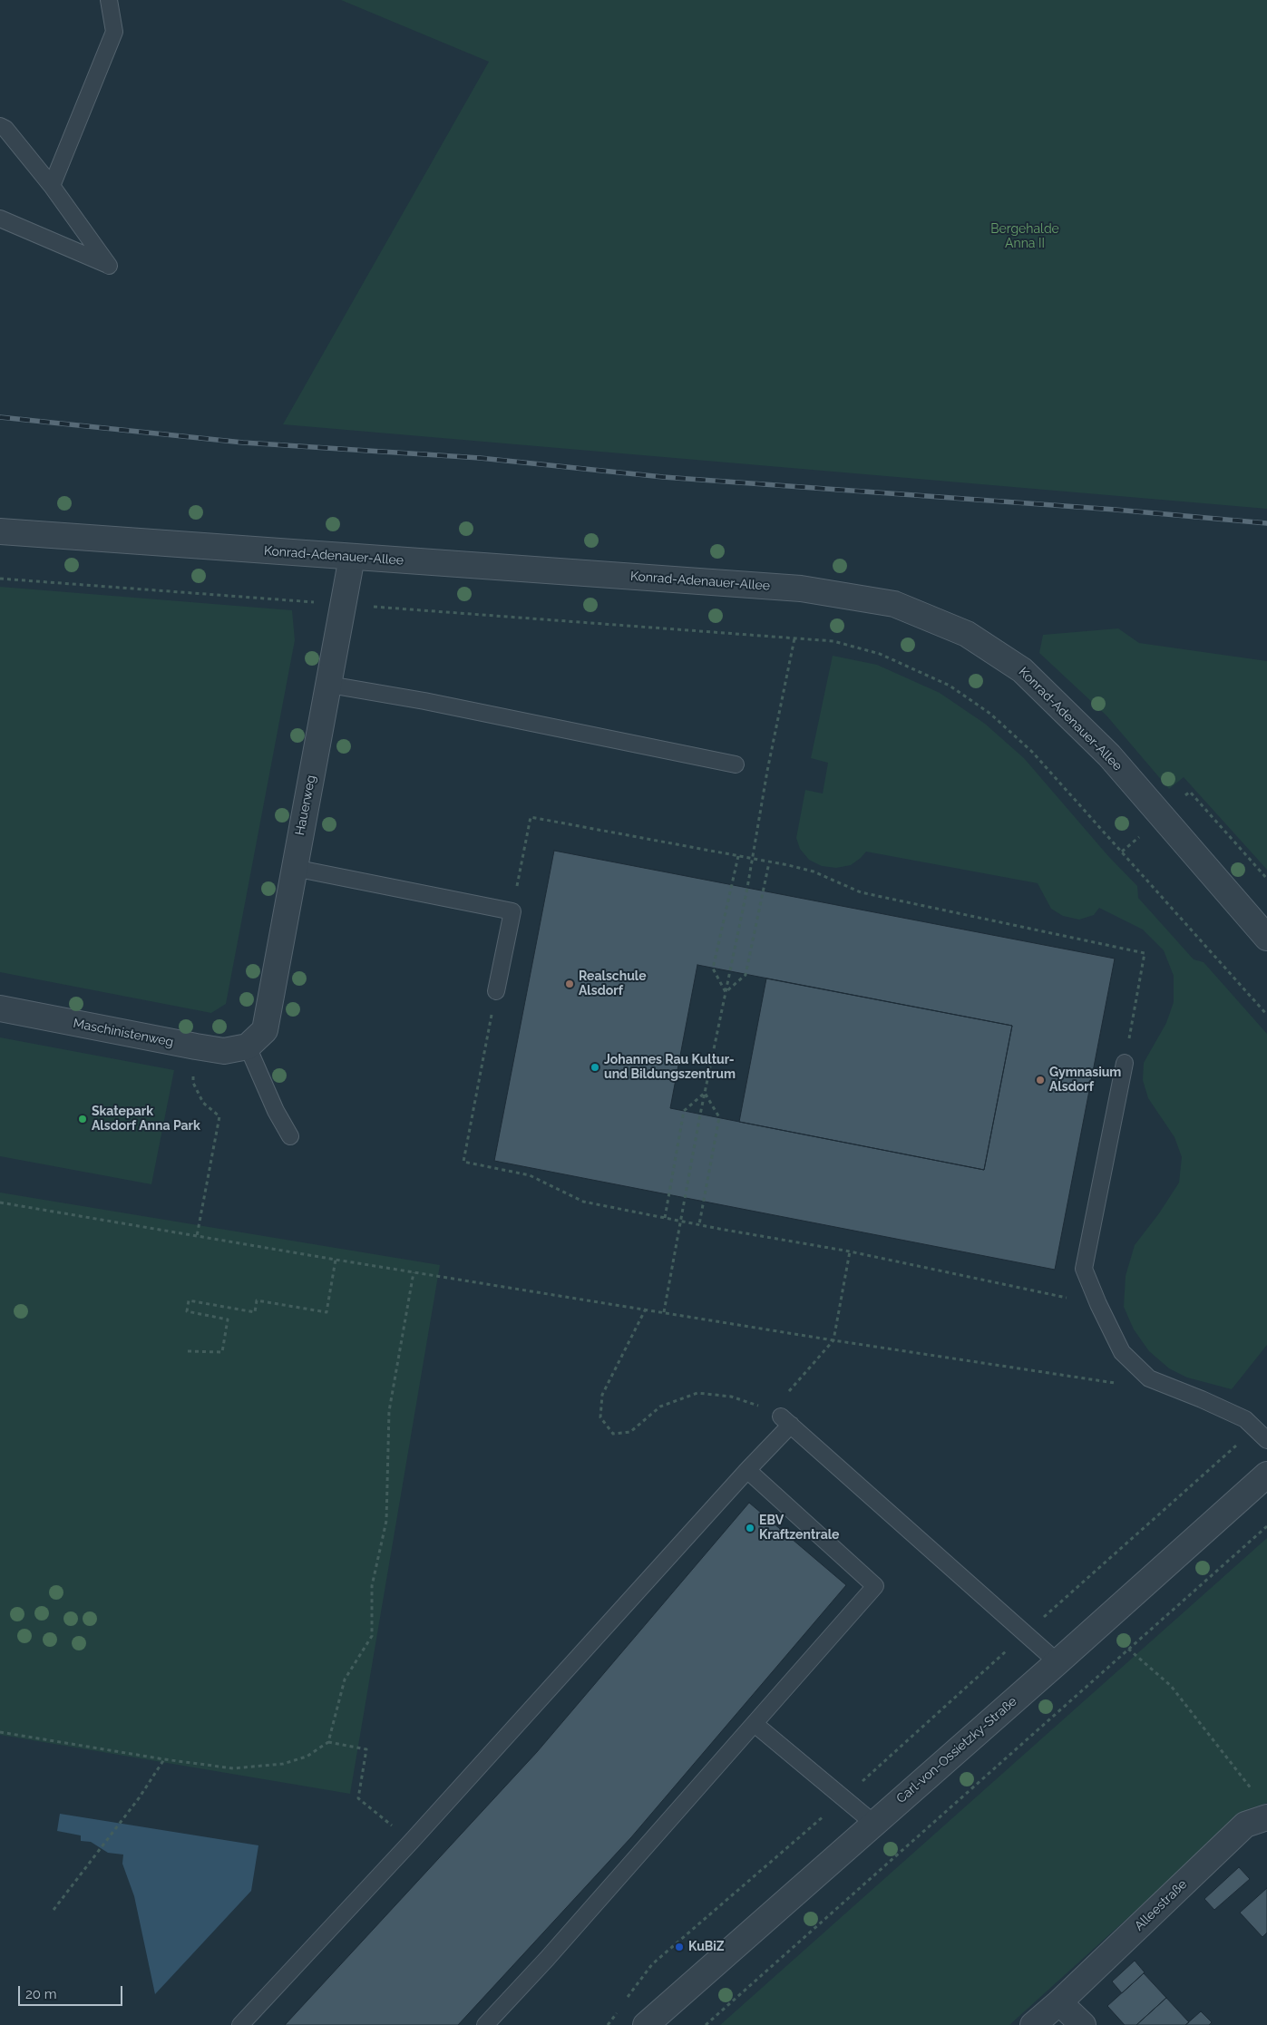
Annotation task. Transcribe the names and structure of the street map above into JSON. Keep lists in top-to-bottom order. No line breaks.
{"streets":{"street":["Konrad-Adenauer-Allee","Hauerweg","Maschinistenweg","Carl-von-Ossietzky-Straße","Alleestraße"]},"crossings":[["Konrad-Adenauer-Allee","Hauerweg"],["Hauerweg","Maschinistenweg"]],"parks":["Bergehalde Anna II"],"places":["Realschule Alsdorf","Johannes Rau Kultur- und Bildungszentrum","Gymnasium Alsdorf","Skatepark Alsdorf Anna Park","EBV Kraftzentrale","KuBiZ"],"scale_bar":"20 m"}
